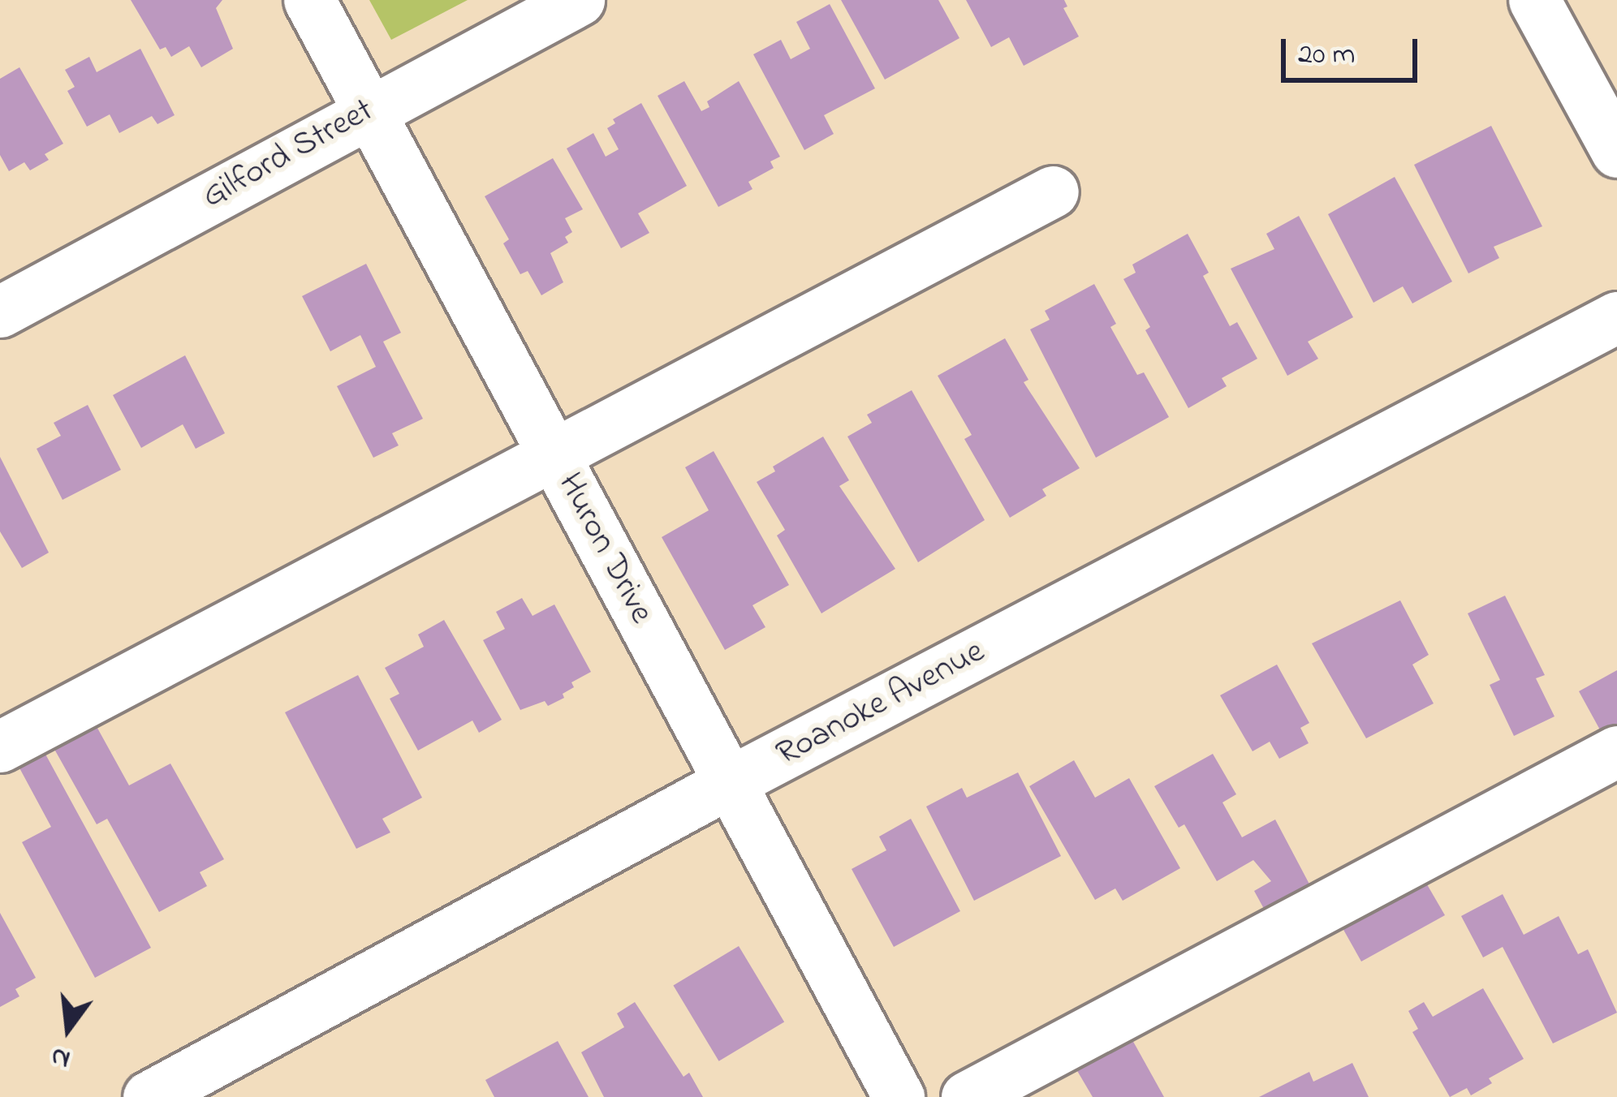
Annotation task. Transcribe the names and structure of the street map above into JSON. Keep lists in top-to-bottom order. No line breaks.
{"streets":{"street":["Gilford Street","Huron Drive","Roanoke Avenue"]},"crossings":[["Gilford Street","Huron Drive"],["Huron Drive","Roanoke Avenue"]],"scale_bar":"20 m","north":"bottom"}
